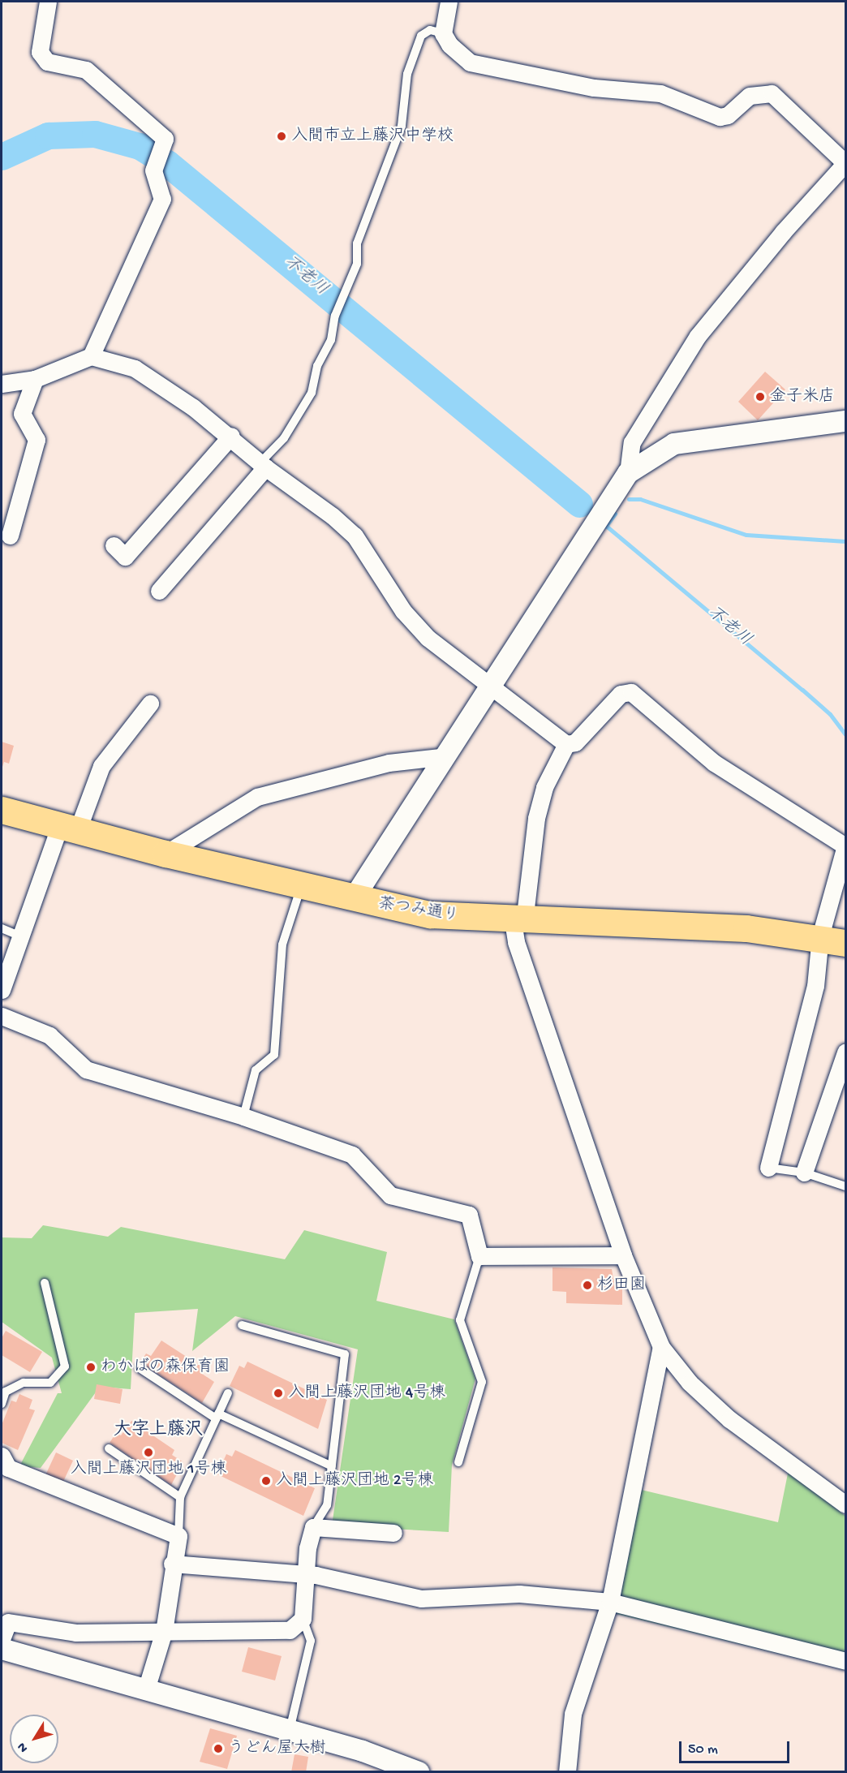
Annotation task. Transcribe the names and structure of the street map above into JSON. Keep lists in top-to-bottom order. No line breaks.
{"streets":{"main road":["茶つみ通り"]},"districts":["大字上藤沢"],"water":["不老川"],"places":["入間市立上藤沢中学校","金子米店","杉田園","わかばの森保育園","入間上藤沢団地 4号棟","入間上藤沢団地 1号棟","入間上藤沢団地 2号棟","うどん屋大樹"],"scale_bar":"50 m","north":"bottom left"}
